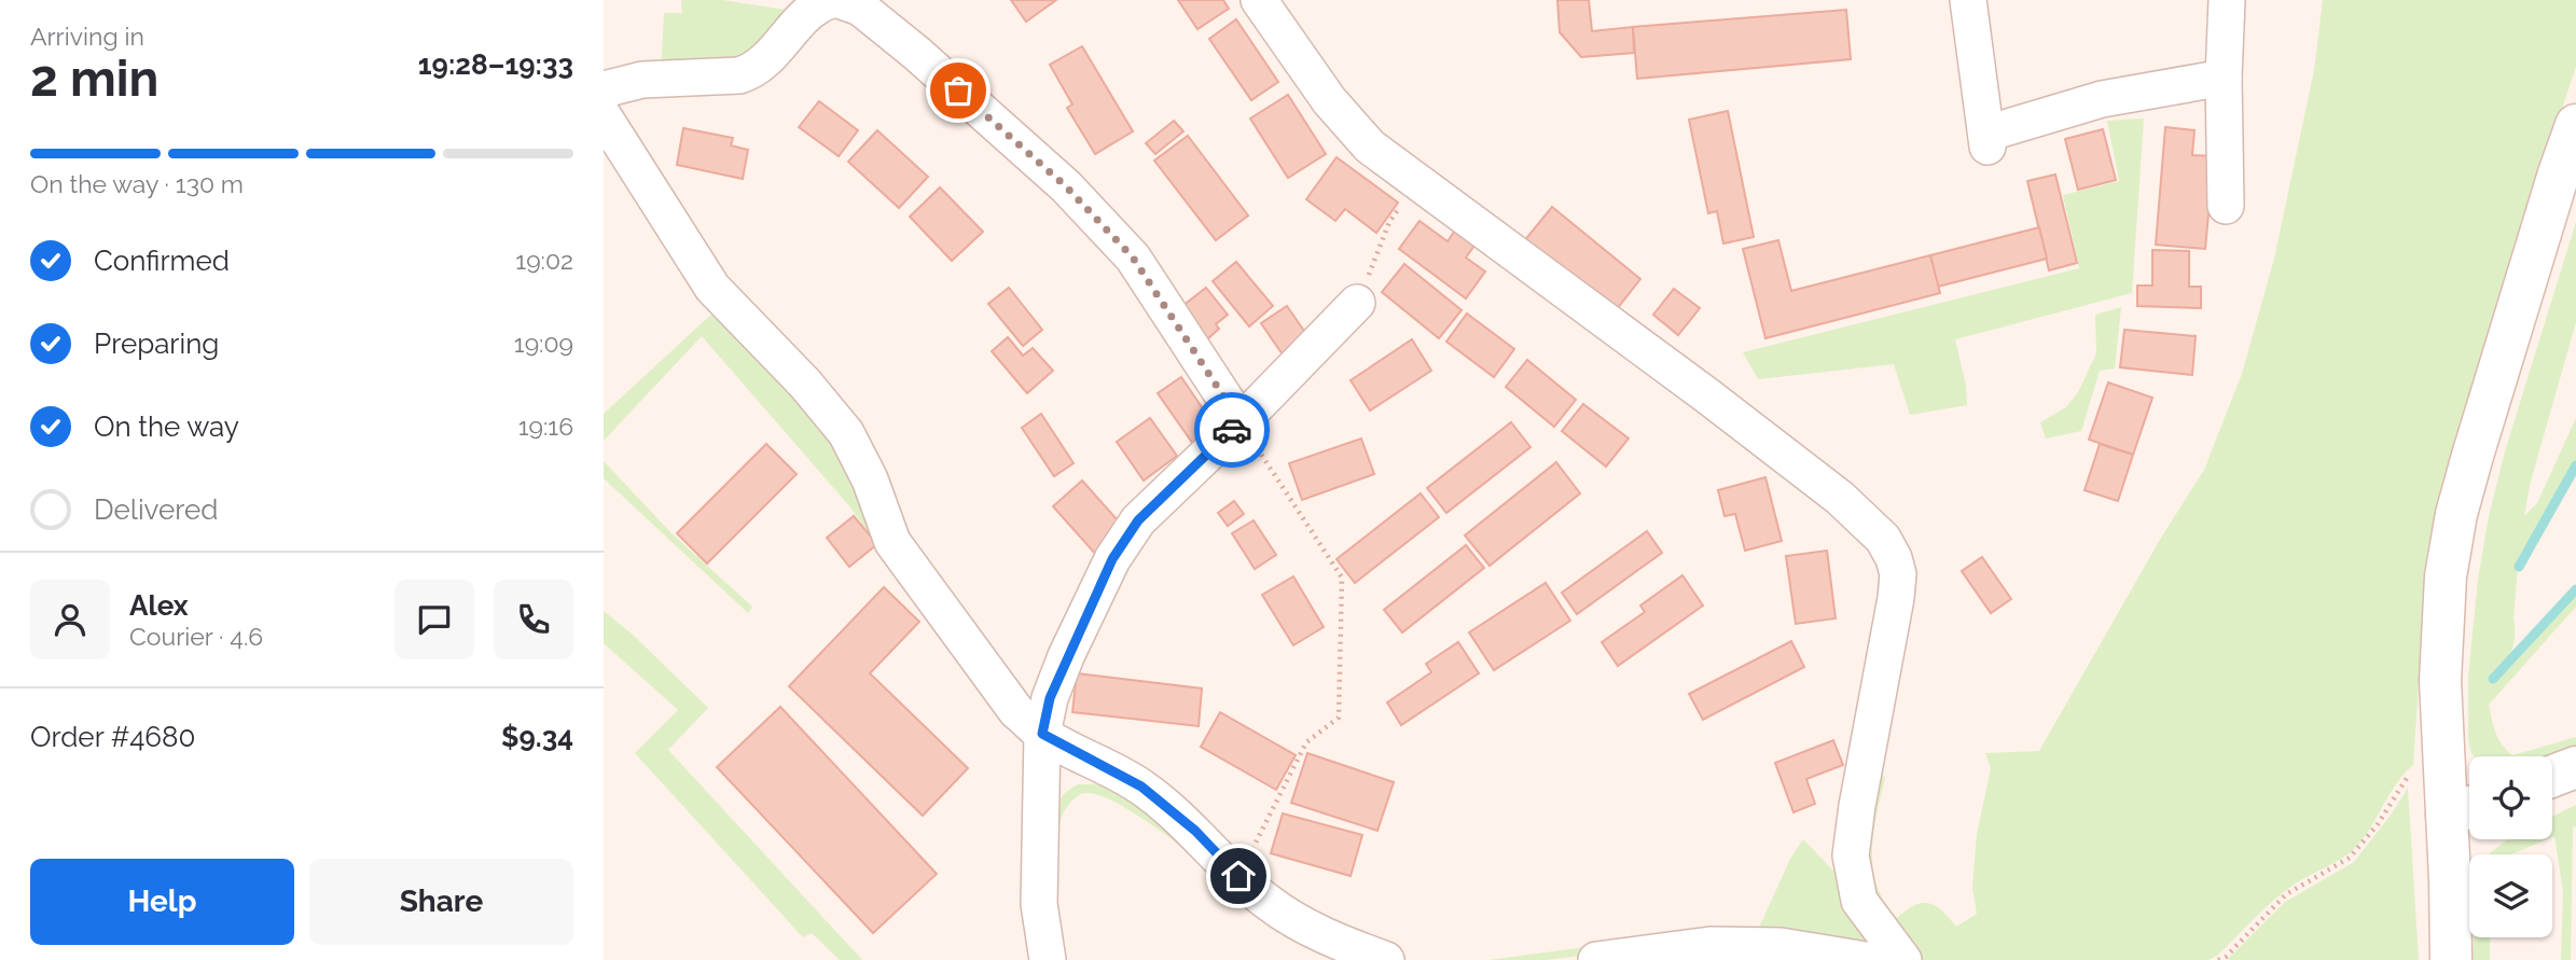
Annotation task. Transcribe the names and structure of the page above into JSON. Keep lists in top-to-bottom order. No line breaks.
{"page":{"heading":["2 min","Arriving in","19:28–19:33"],"panel":["Alex","Courier · 4.6","Order #4680","$9.34"],"bar":"On the way · 130 m","list":[["Confirmed","19:02"],["Preparing","19:09"],["On the way","19:16"],"Delivered"],"buttons":["Help","Share"]}}
